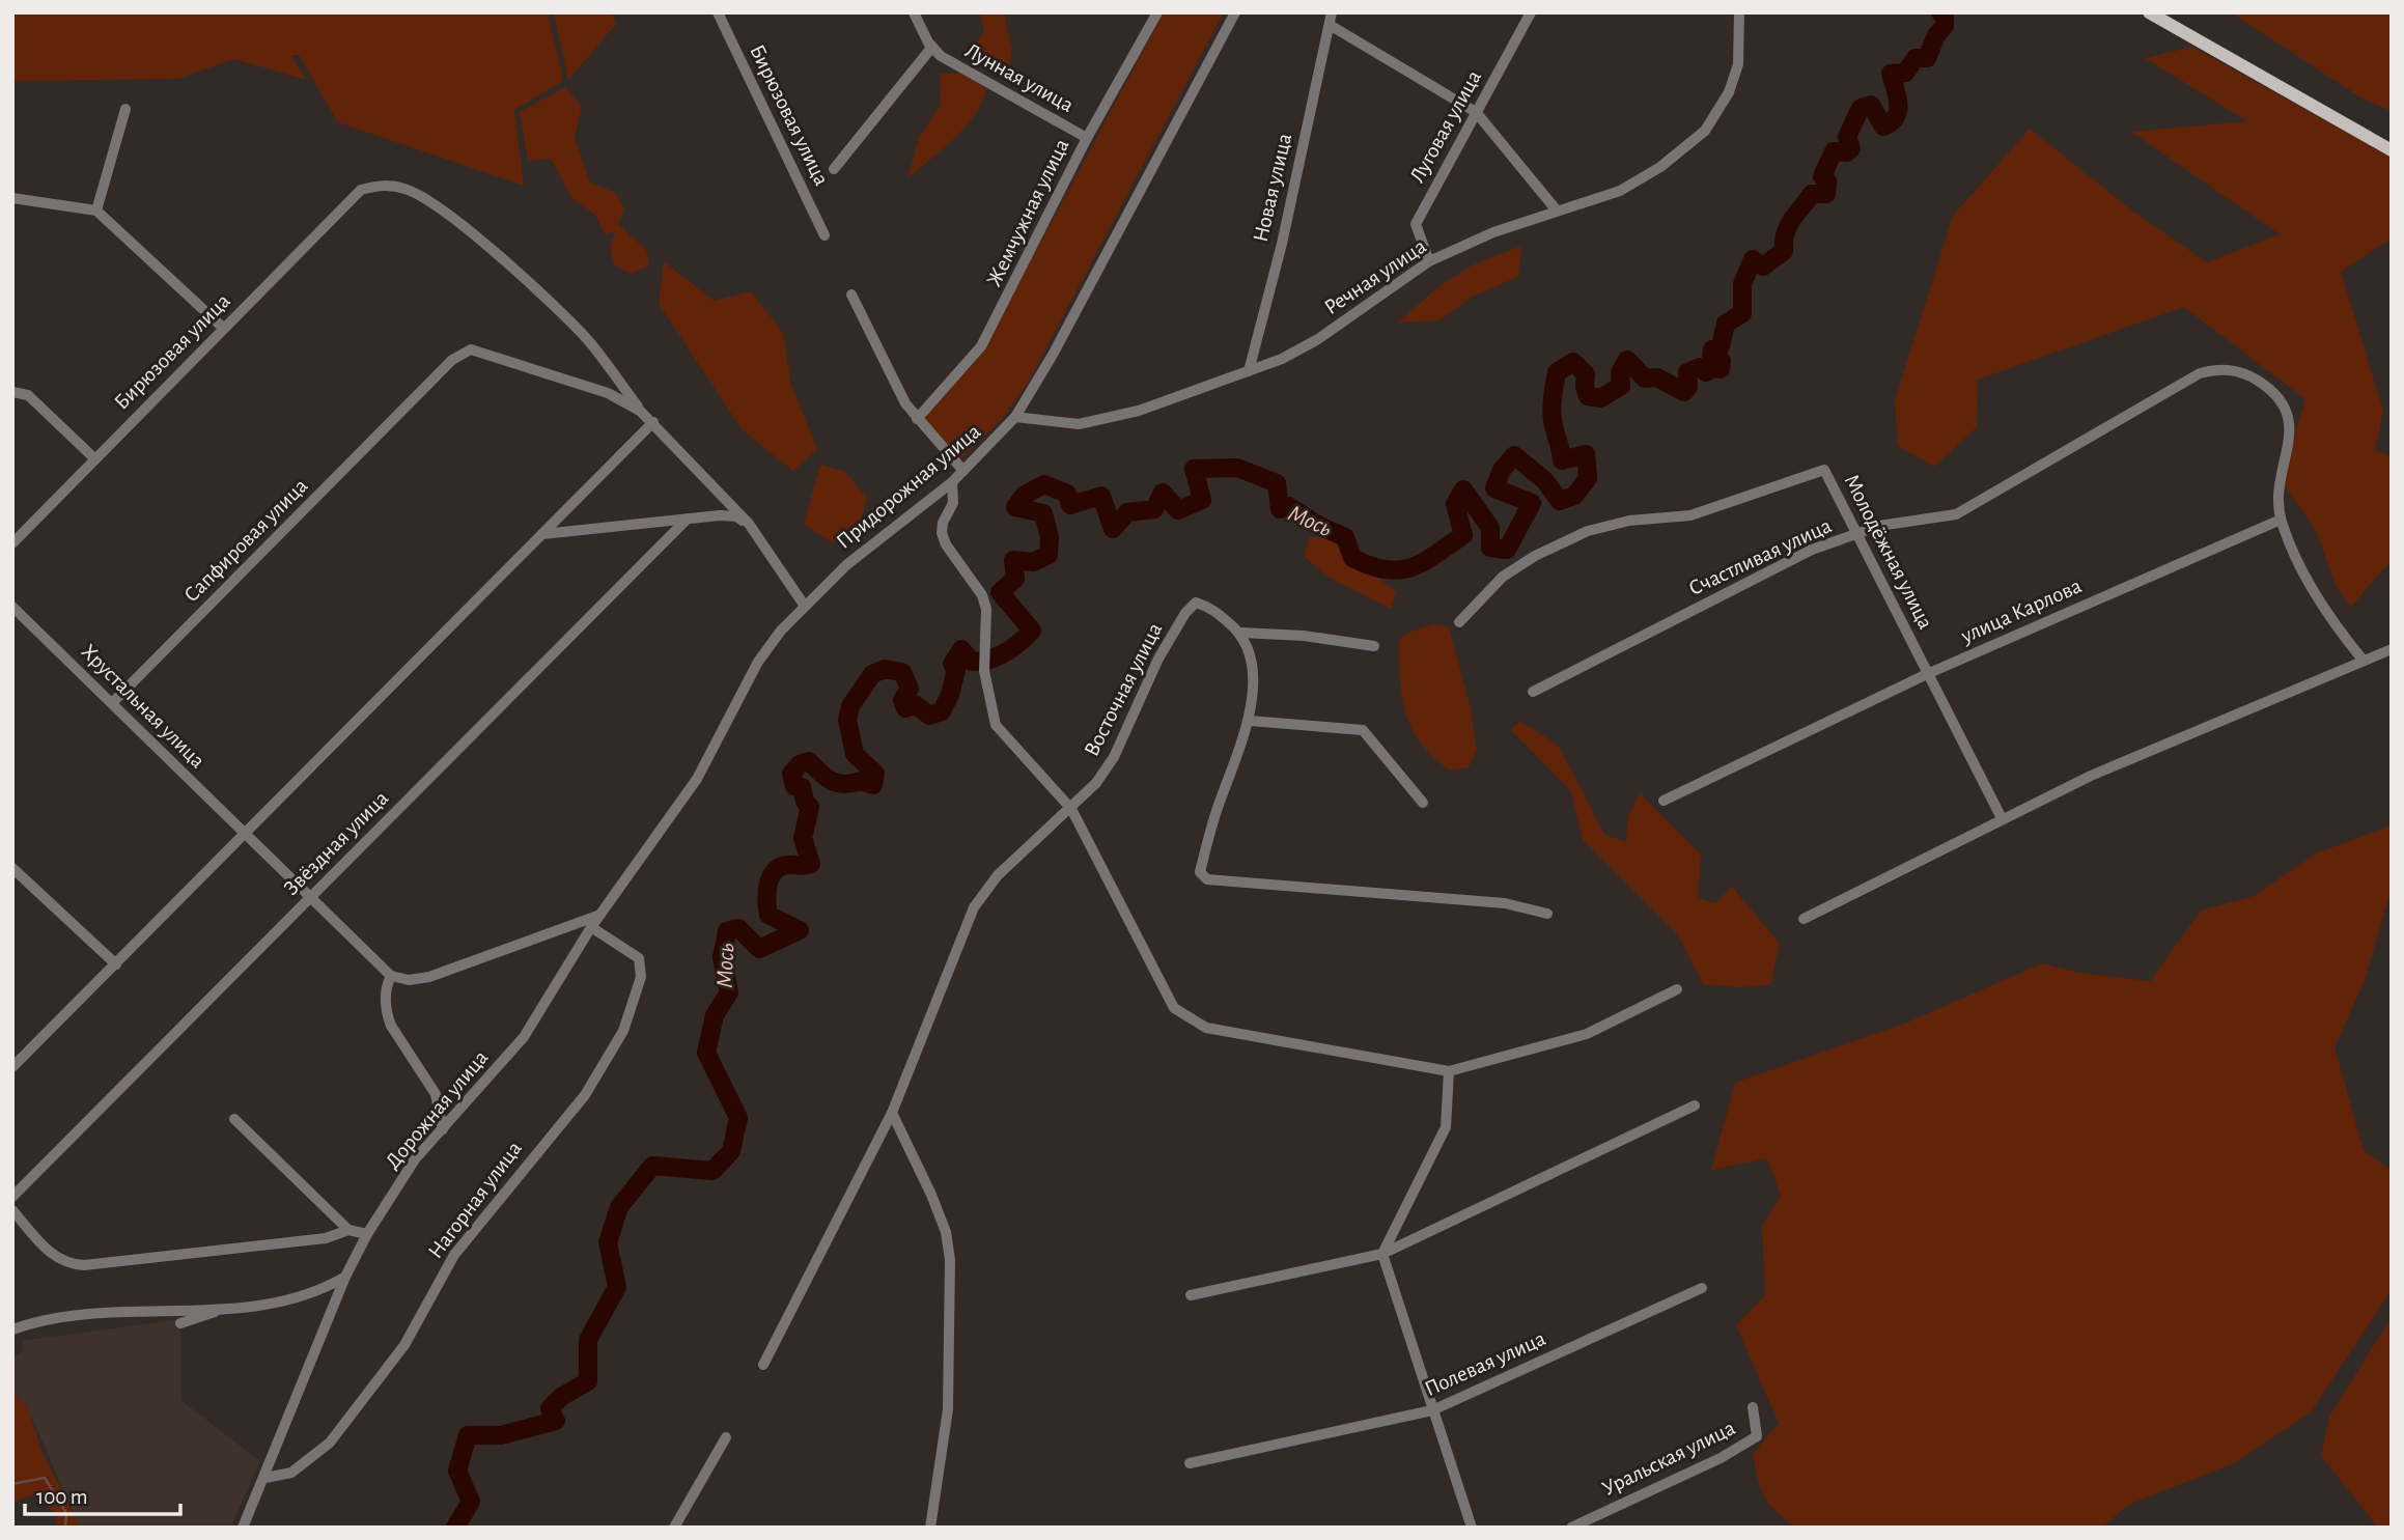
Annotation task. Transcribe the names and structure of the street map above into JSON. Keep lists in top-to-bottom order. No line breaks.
{"streets":{"street":["Лунная улица","Бирюзовая улица","Луговая улица","Новая улица","Жемчужная улица","Речная улица","Придорожная улица","Сапфировая улица","Молодёжная улица","Счастливая улица","улица Карлова","Восточная улица","Хрустальная улица","Звёздная улица","Дорожная улица","Нагорная улица","Полевая улица","Уральская улица"]},"crossings":[["Лунная улица","Жемчужная улица"],["Бирюзовая улица","Сапфировая улица"],["Луговая улица","Речная улица"],["Новая улица","Речная улица"],["Речная улица","Придорожная улица"],["Придорожная улица","Дорожная улица"],["Придорожная улица","Нагорная улица"],["Сапфировая улица","Хрустальная улица"],["Молодёжная улица","Счастливая улица"],["Молодёжная улица","улица Карлова"],["Счастливая улица","улица Карлова"],["Хрустальная улица","Звёздная улица"],["Дорожная улица","Нагорная улица"]],"water":["Мось"],"scale_bar":"100 m"}
